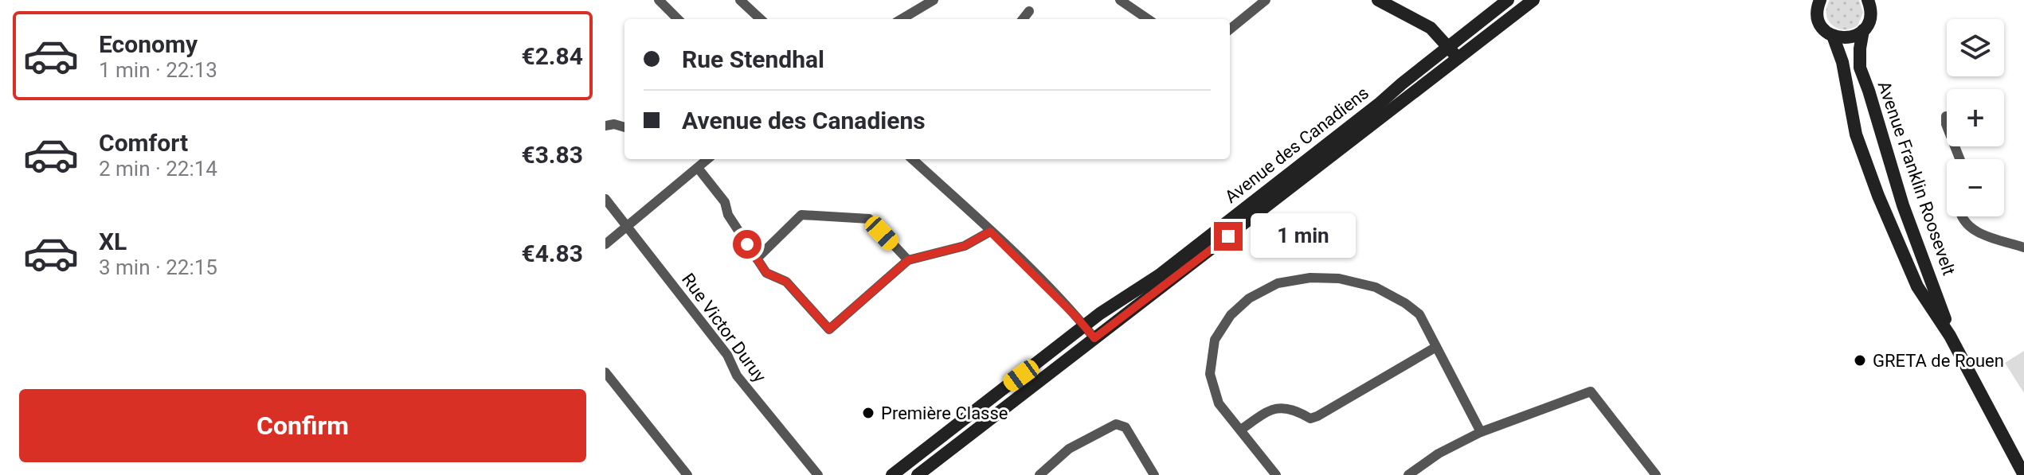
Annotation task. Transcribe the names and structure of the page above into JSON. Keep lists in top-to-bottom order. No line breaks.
{"streets":{"main road":["Avenue des Canadiens","Avenue Franklin Roosevelt"],"street":["Rue Victor Duruy"]},"places":["GRETA de Rouen","Première Classe"],"page":{"list":[{"name":"Economy","note":"1 min · 22:13","value":"€2.84"},{"name":"Comfort","note":"2 min · 22:14","value":"€3.83"},{"name":"XL","note":"3 min · 22:15","value":"€4.83"}],"map_buttons":["+","−"],"banner":["Rue Stendhal","Avenue des Canadiens"],"bubble":"1 min","buttons":"Confirm"}}
